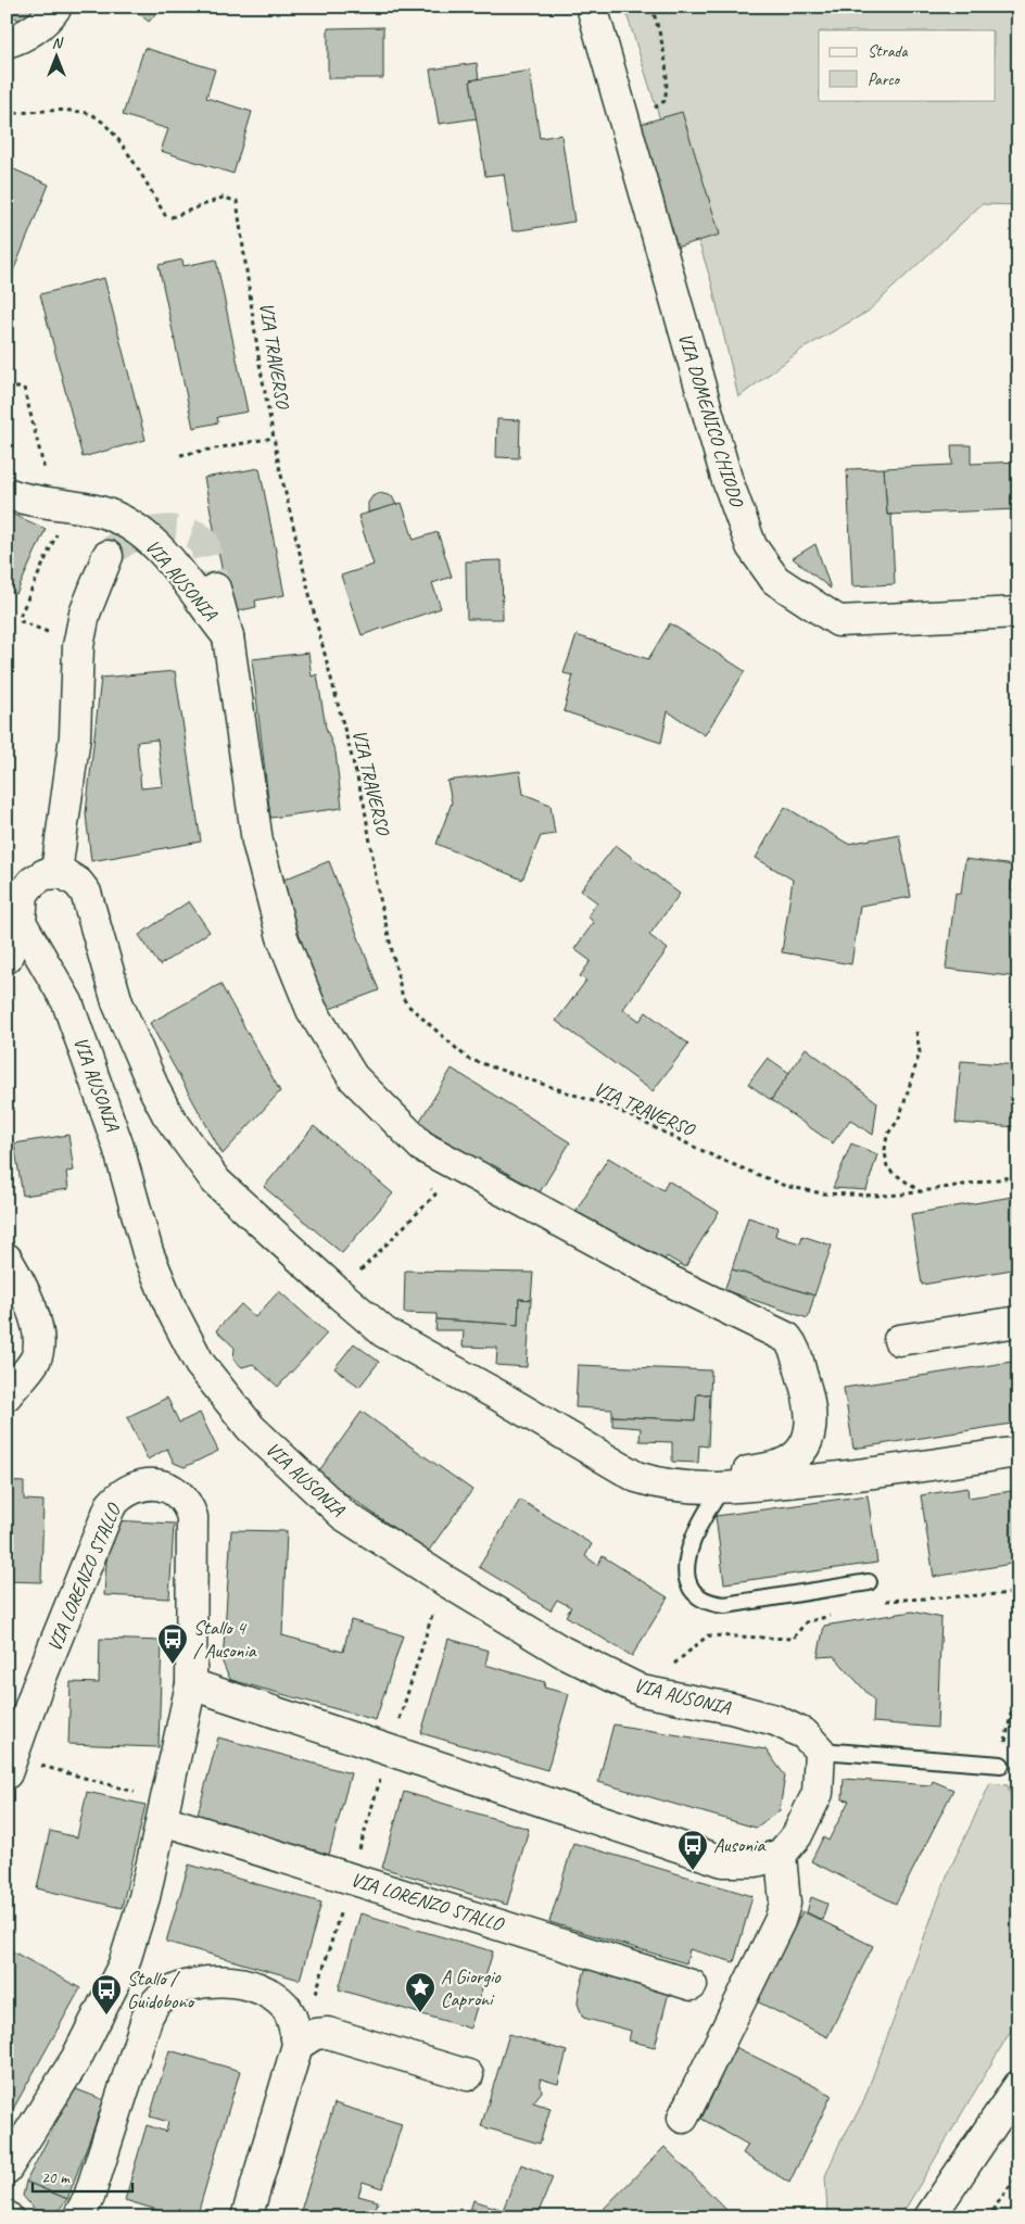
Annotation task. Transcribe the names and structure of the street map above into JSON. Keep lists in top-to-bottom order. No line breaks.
{"streets":{"street":["VIA DOMENICO CHIODO","VIA AUSONIA","VIA LORENZO STALLO"],"path":["VIA TRAVERSO"]},"places":{"bus stop":["Stallo 4 / Ausonia","Ausonia","Stallo / Guidobono"],"place":["A Giorgio Caproni"]},"legend":["Strada","Parco"],"scale_bar":"20 m","north":"top"}
